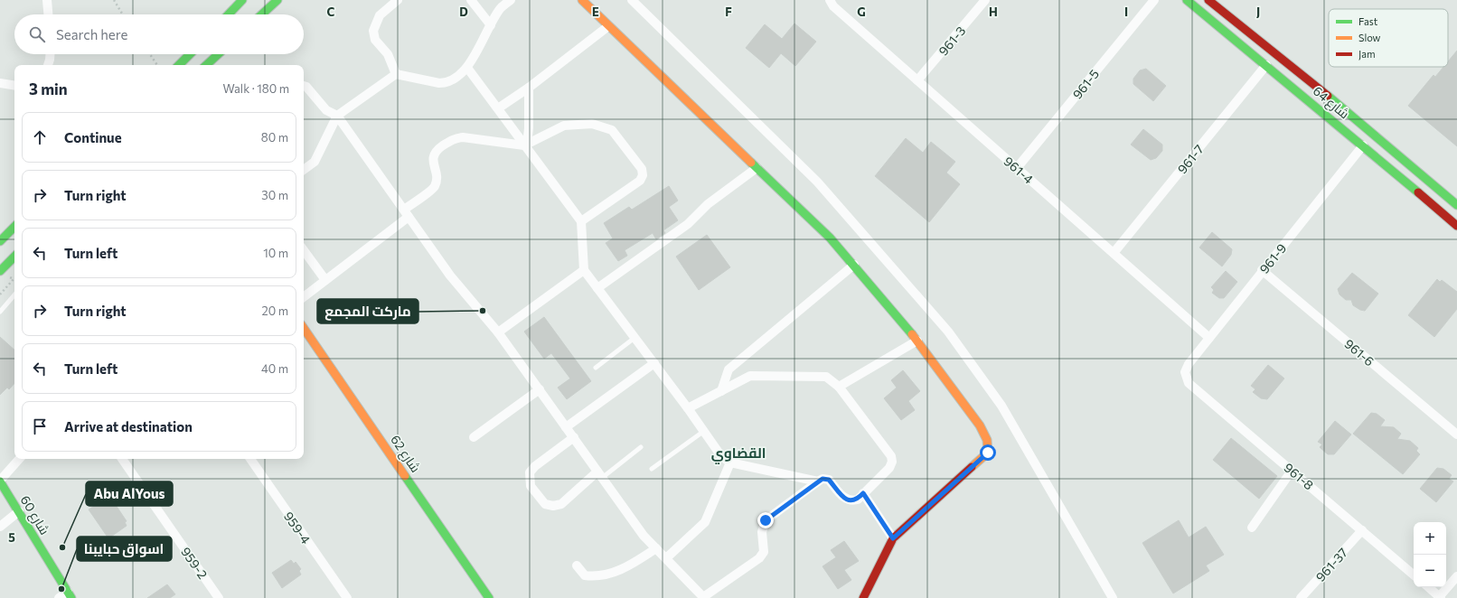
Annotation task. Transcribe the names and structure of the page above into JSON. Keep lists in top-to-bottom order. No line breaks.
{"streets":{"street":["961-3","961-5","شارع 64","961-7","961-4","961-9","961-6","شارع 62","961-8","شارع 60","959-4","959-2","961-37"]},"crossings":[["961-3","961-4"],["961-5","961-4"],["شارع 64","961-7"],["شارع 64","961-9"],["961-7","961-4"],["961-4","961-9"],["961-9","961-6"],["961-9","961-8"],["961-8","961-37"]],"districts":["القضاوي"],"places":["ماركت المجمع","Abu AlYous","اسواق حبايبنا"],"legend":["Fast","Slow","Jam"],"page":{"search":"Search here","heading":["3 min","Walk · 180 m"],"list":[["Continue","80 m"],["Turn right","30 m"],["Turn left","10 m"],["Turn right","20 m"],["Turn left","40 m"],"Arrive at destination"],"map_buttons":["+","−"]},"grid":{"columns":["C","D","E","F","G","H","I","J"],"rows":["5"]}}
